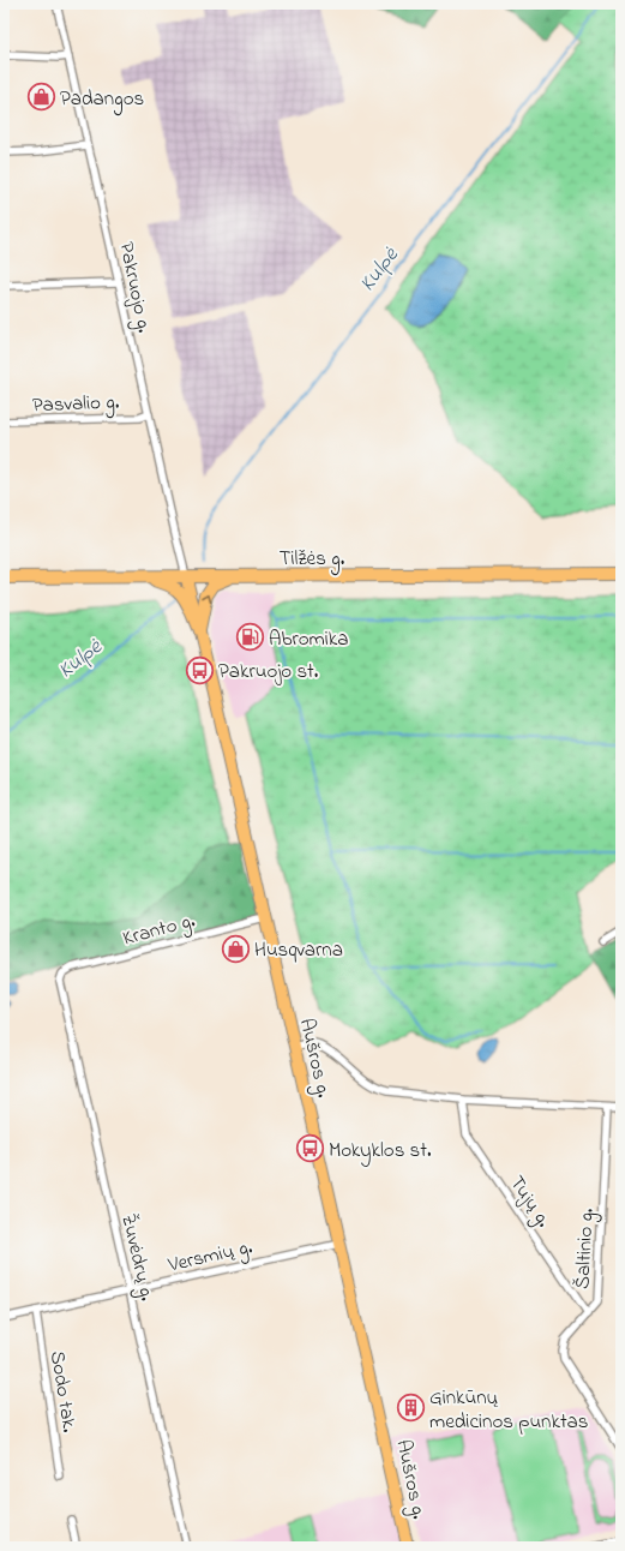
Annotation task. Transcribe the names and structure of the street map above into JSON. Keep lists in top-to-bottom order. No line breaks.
{"streets":{"highway":["Tilžės g."],"main road":["Aušros g."],"street":["Pakruojo g.","Pasvalio g.","Kranto g.","Tujų g.","Šaltinio g.","Versmių g.","Žuvėdrų g.","Sodo tak."]},"crossings":[["Pakruojo g.","Pasvalio g."],["Pakruojo g.","Tilžės g."],["Pakruojo g.","Aušros g."],["Tilžės g.","Aušros g."],["Kranto g.","Aušros g."],["Kranto g.","Žuvėdrų g."],["Aušros g.","Versmių g."],["Tujų g.","Šaltinio g."],["Versmių g.","Žuvėdrų g."],["Versmių g.","Sodo tak."]],"water":["Kulpė"],"places":{"shop":["Padangos","Husqvarna"],"fuel station":["Abromika"],"bus stop":["Pakruojo st.","Mokyklos st."],"building":["Ginkūnų medicinos punktas"]}}
